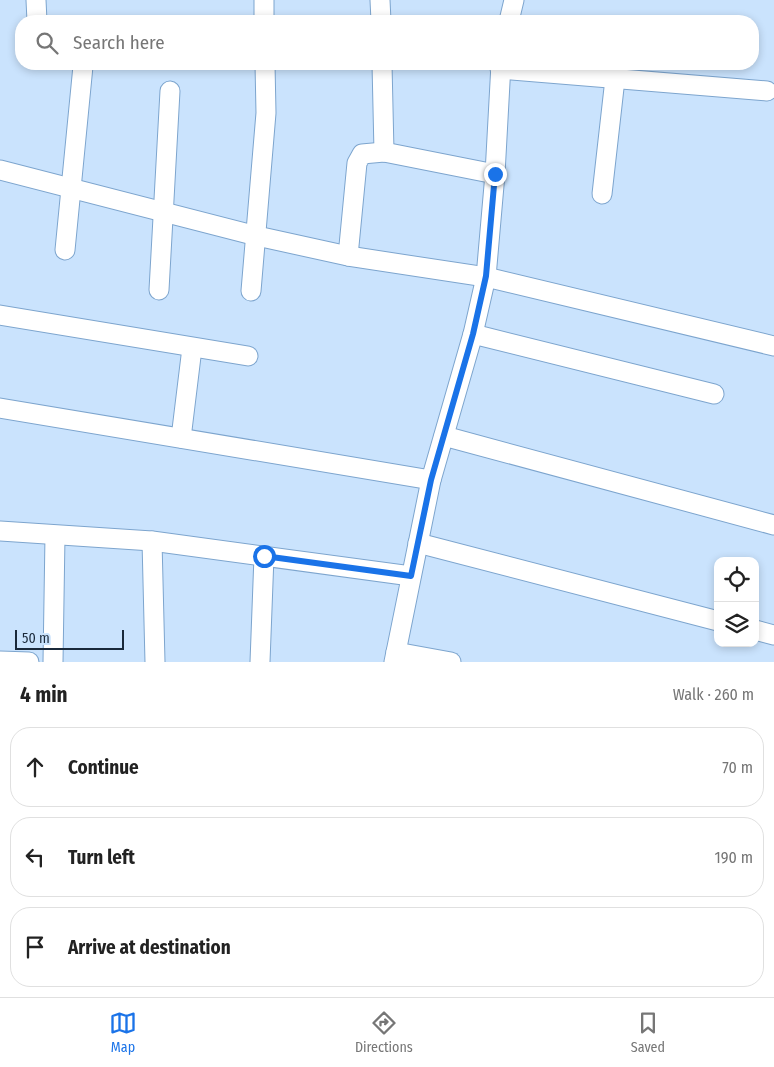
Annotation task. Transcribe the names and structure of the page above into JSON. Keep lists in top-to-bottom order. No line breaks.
{"scale_bar":"50 m","page":{"search":"Search here","scale":"50 m","heading":["4 min","Walk · 260 m"],"list":[["Continue","70 m"],["Turn left","190 m"],"Arrive at destination"],"nav":["Map","Directions","Saved"]}}
